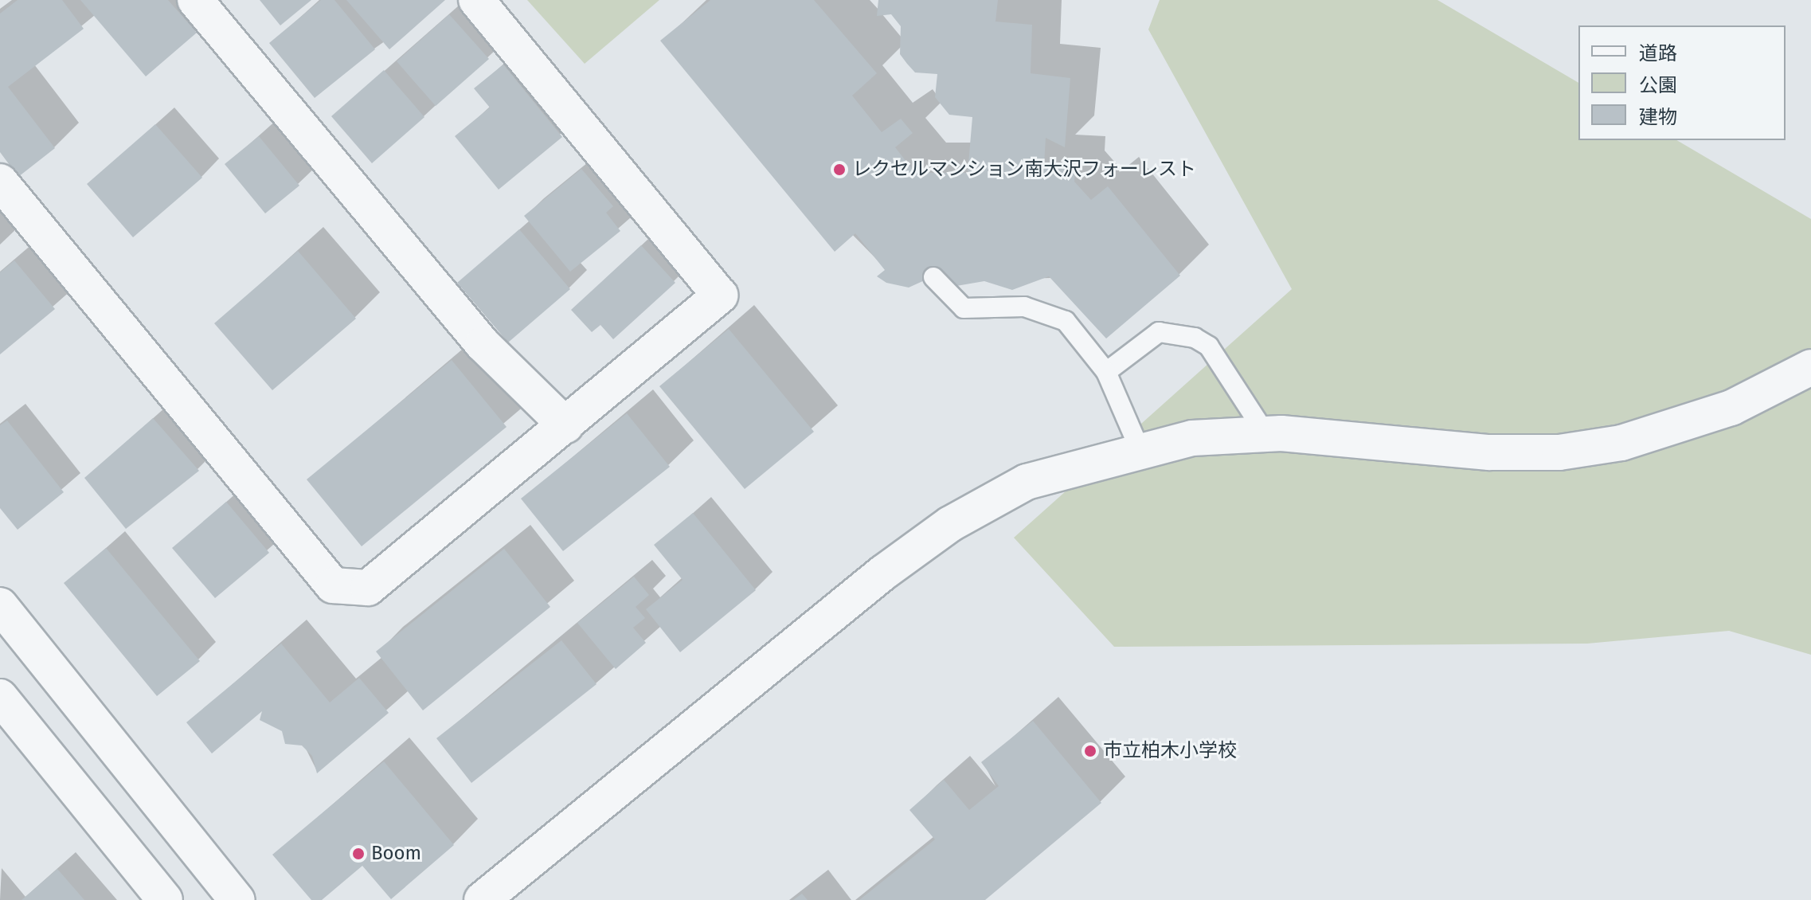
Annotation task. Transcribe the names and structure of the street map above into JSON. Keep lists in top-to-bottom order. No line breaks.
{"places":["レクセルマンション南大沢フォーレスト","市立柏木小学校","Boom"],"legend":["道路","公園","建物"]}
